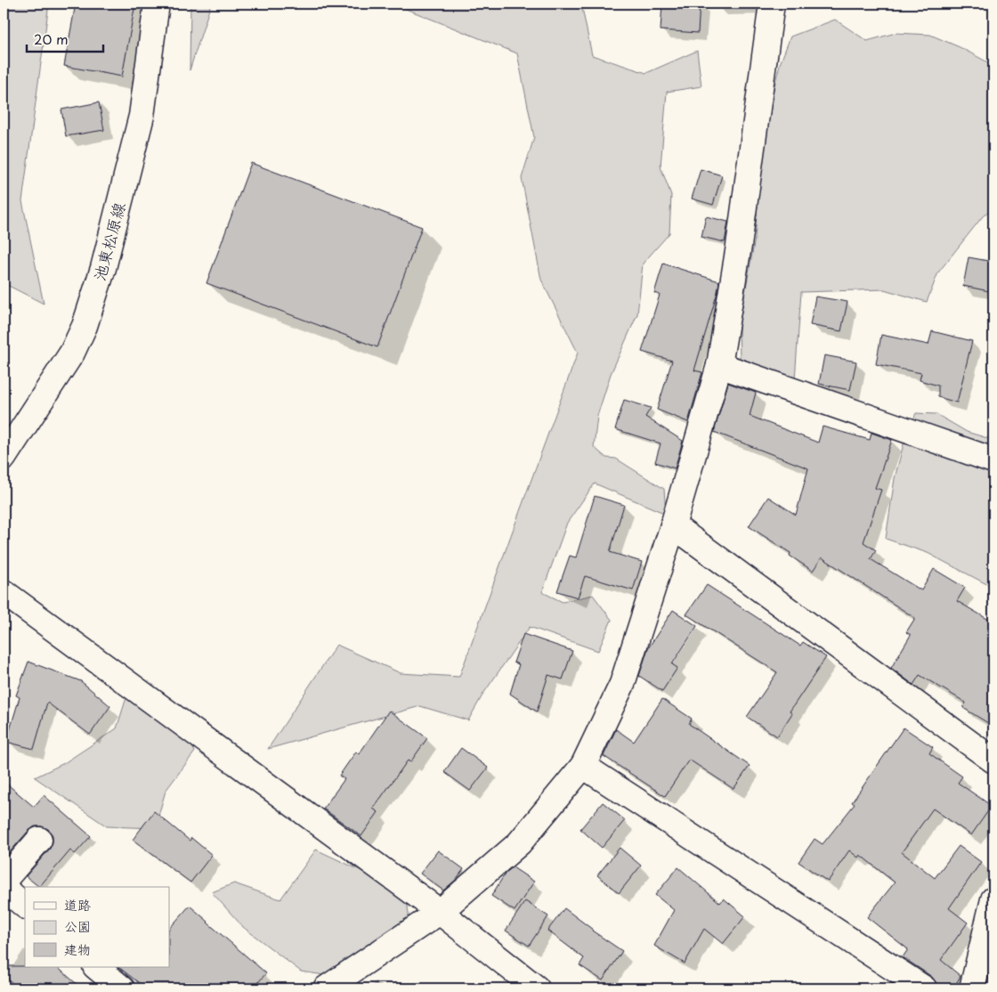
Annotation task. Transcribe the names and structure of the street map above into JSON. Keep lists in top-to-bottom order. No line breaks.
{"streets":{"street":["池東松原線"]},"legend":["道路","公園","建物"],"scale_bar":"20 m"}
